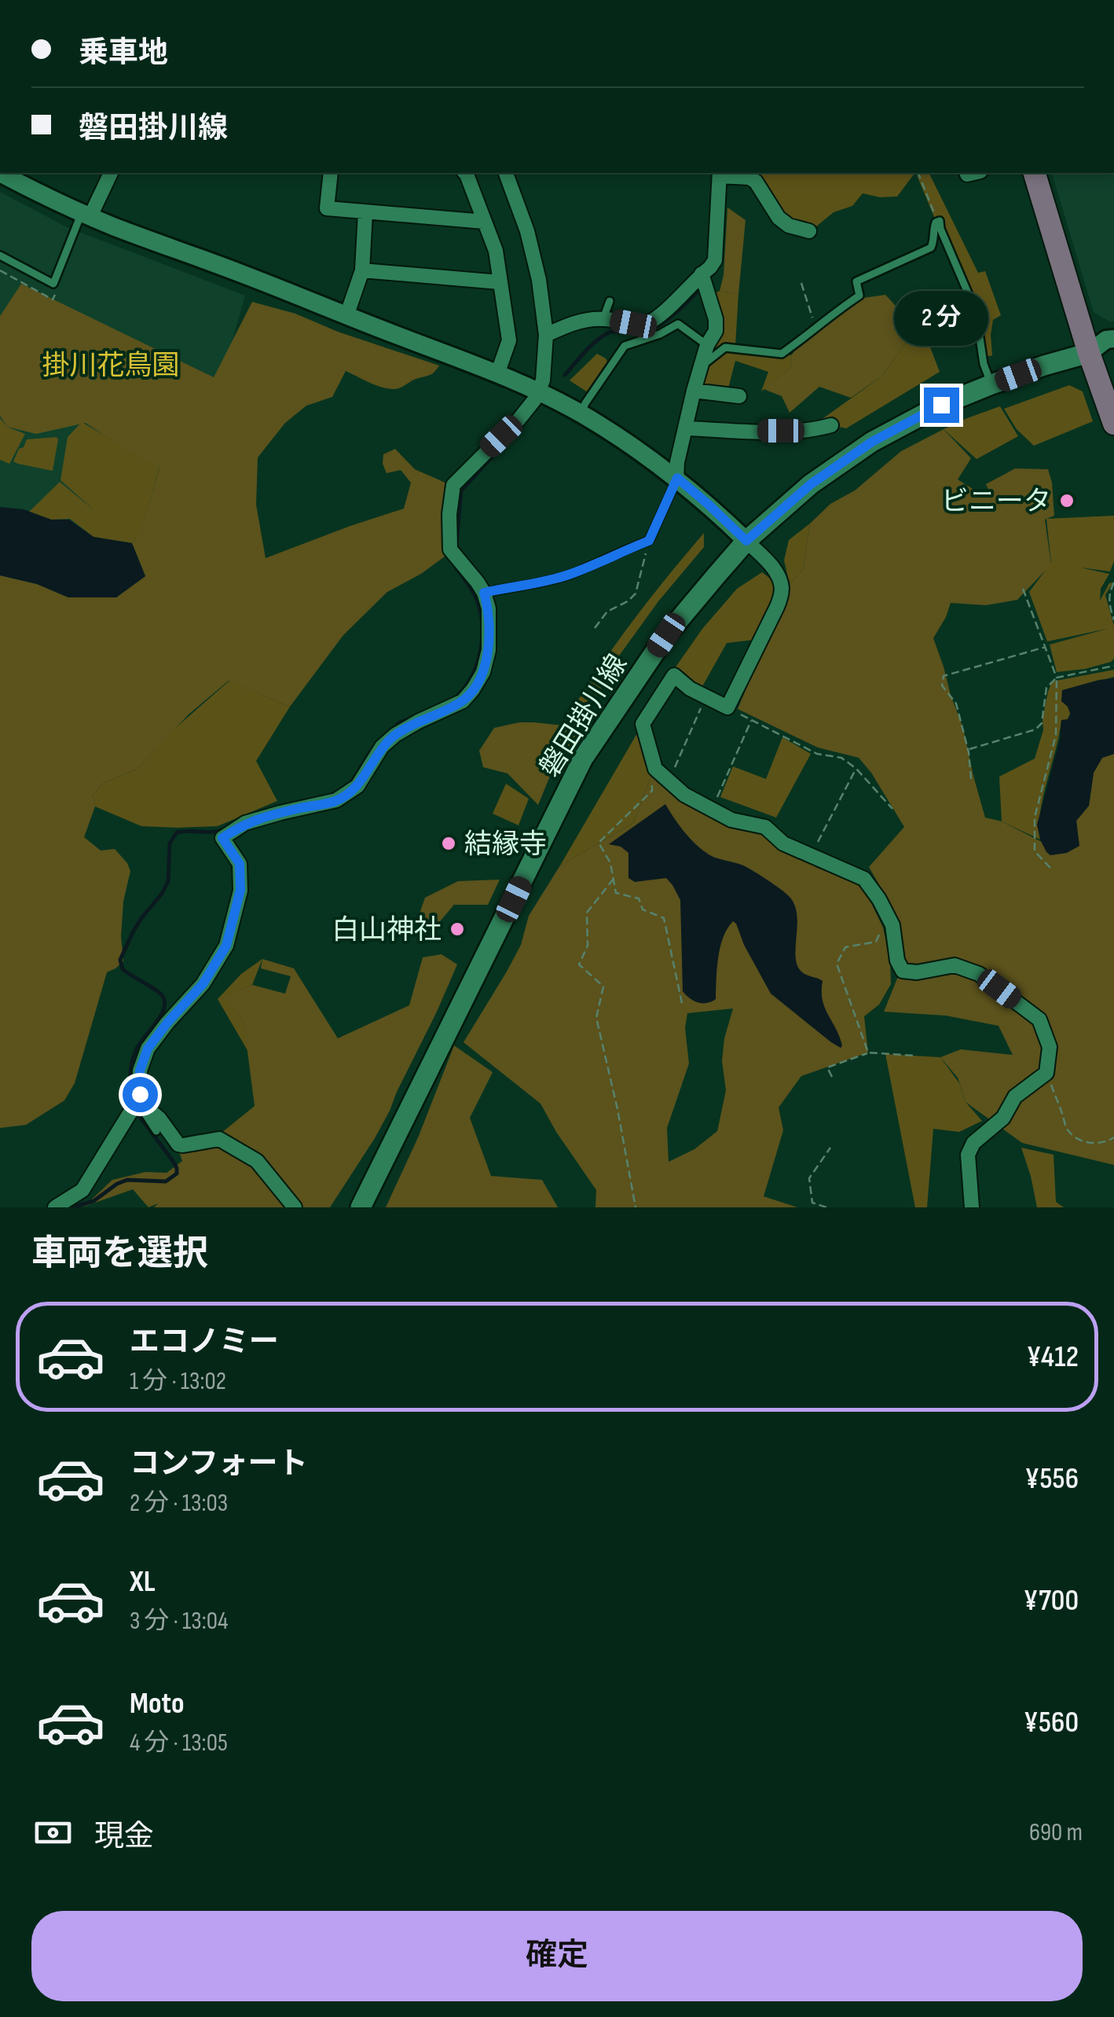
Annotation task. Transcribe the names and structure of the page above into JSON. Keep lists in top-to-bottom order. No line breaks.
{"streets":{"main road":["磐田掛川線"]},"parks":["掛川花鳥園"],"places":["ビニータ","結縁寺","白山神社"],"page":{"banner":["乗車地","磐田掛川線"],"bubble":"2 分","heading":"車両を選択","list":[{"name":"エコノミー","note":"1 分 · 13:02","value":"¥412"},{"name":"コンフォート","note":"2 分 · 13:03","value":"¥556"},{"name":"XL","note":"3 分 · 13:04","value":"¥700"},{"name":"Moto","note":"4 分 · 13:05","value":"¥560"}],"pay":["現金","690 m"],"buttons":"確定"}}
